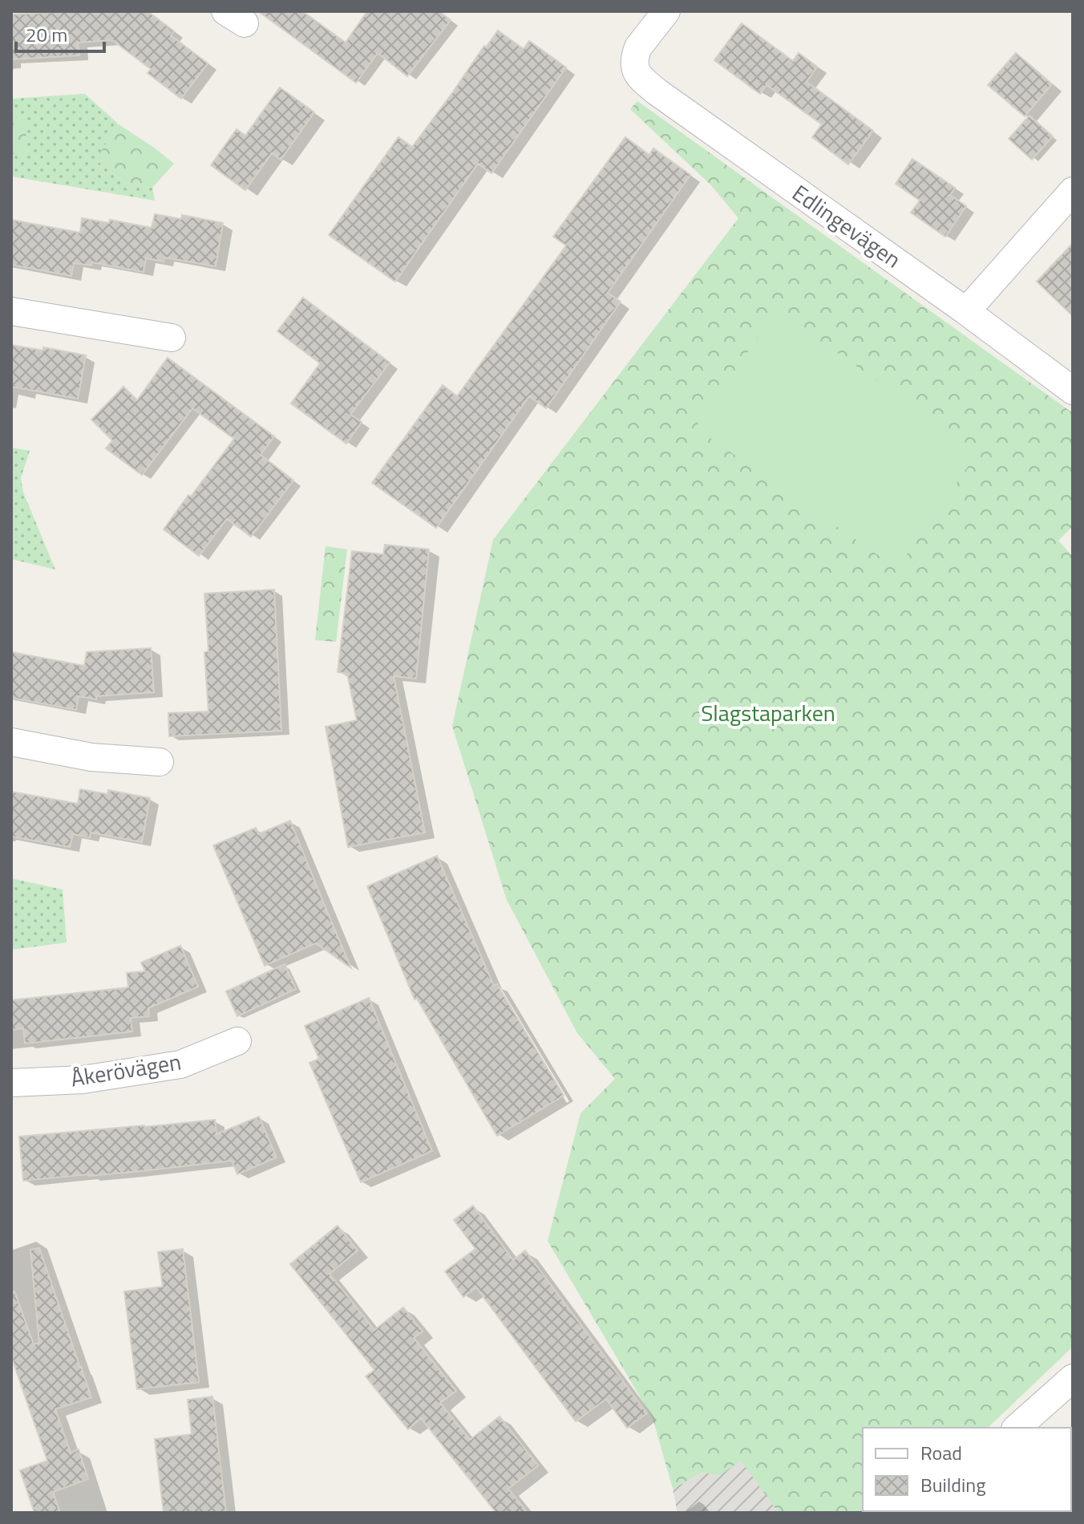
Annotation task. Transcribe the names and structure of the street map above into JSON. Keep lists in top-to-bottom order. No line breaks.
{"streets":{"street":["Edlingevägen","Åkerövägen"]},"parks":["Slagstaparken"],"legend":["Road","Building"],"scale_bar":"20 m"}
